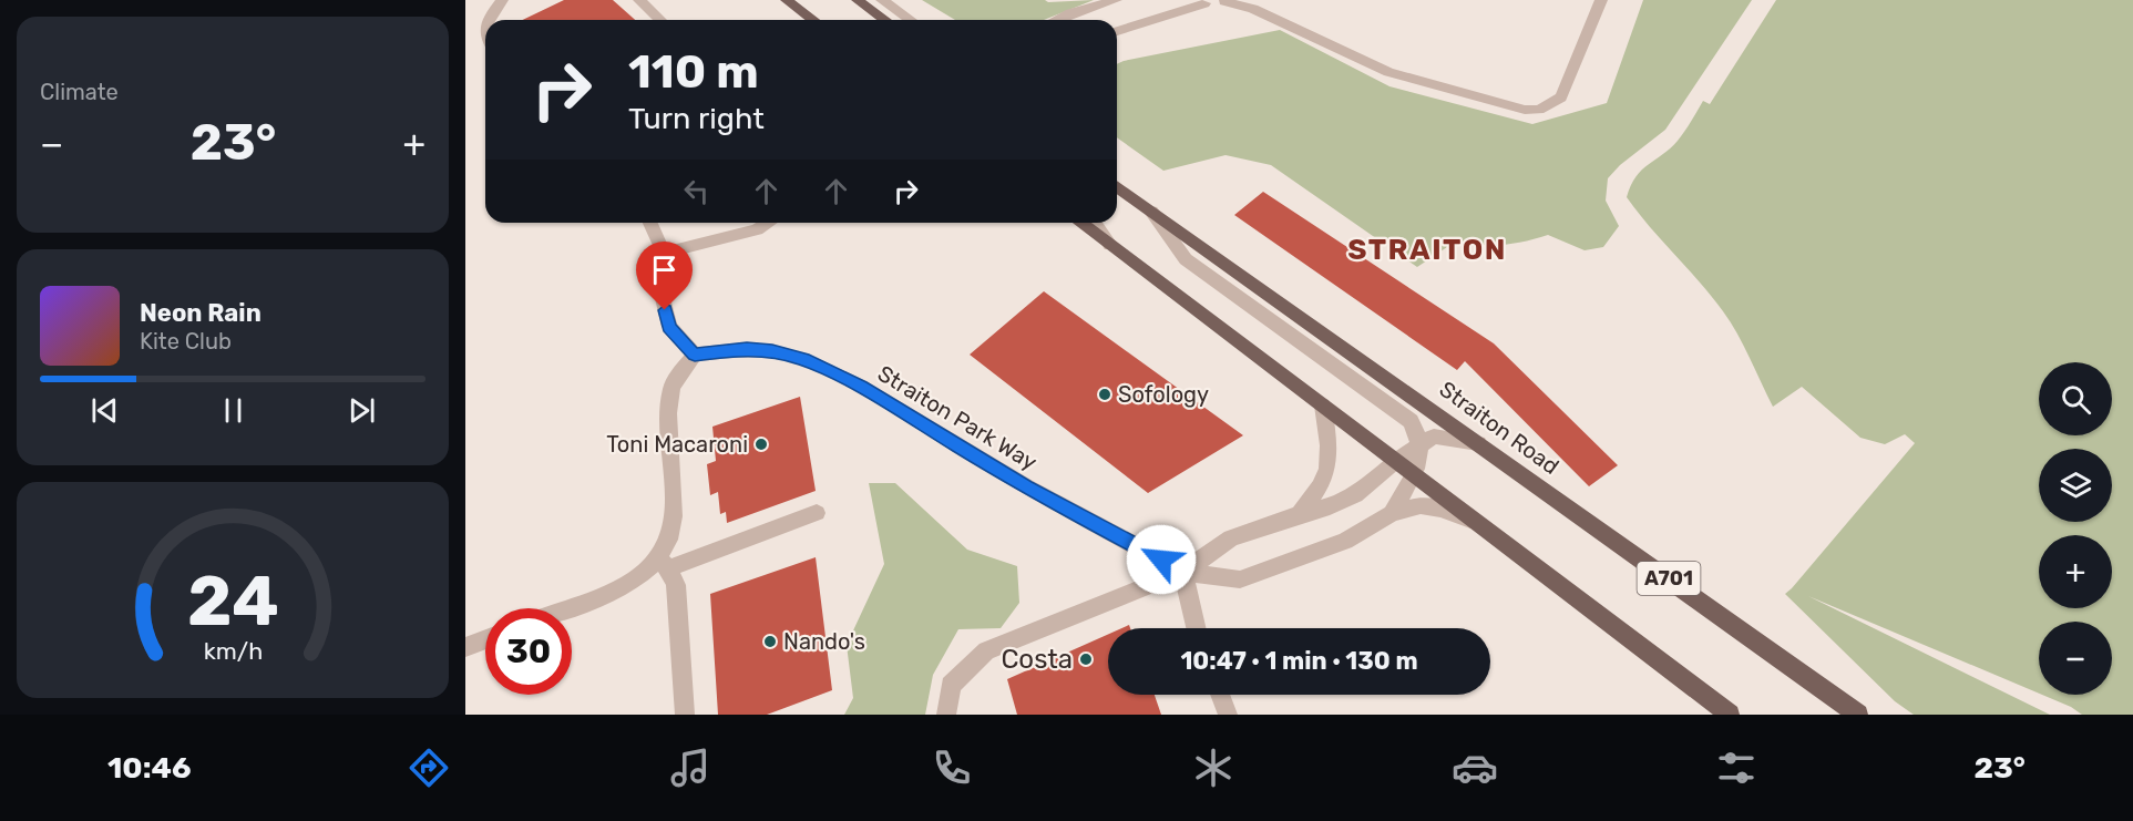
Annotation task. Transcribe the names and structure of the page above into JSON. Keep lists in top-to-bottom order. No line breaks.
{"streets":{"main road":["Straiton Road","A701"],"street":["Straiton Park Way"]},"districts":["STRAITON"],"places":["Sofology","Toni Macaroni","Nando's","Costa"],"page":{"tile":"Climate","turn":["110 m","Turn right"],"heat":["−","23°","+"],"song":["Neon Rain","Kite Club"],"map_buttons":["+","−"],"limit":"30","trip":"10:47 · 1 min · 130 m","tabs":["10:46","23°"],"gauge":["24","km/h"]}}
